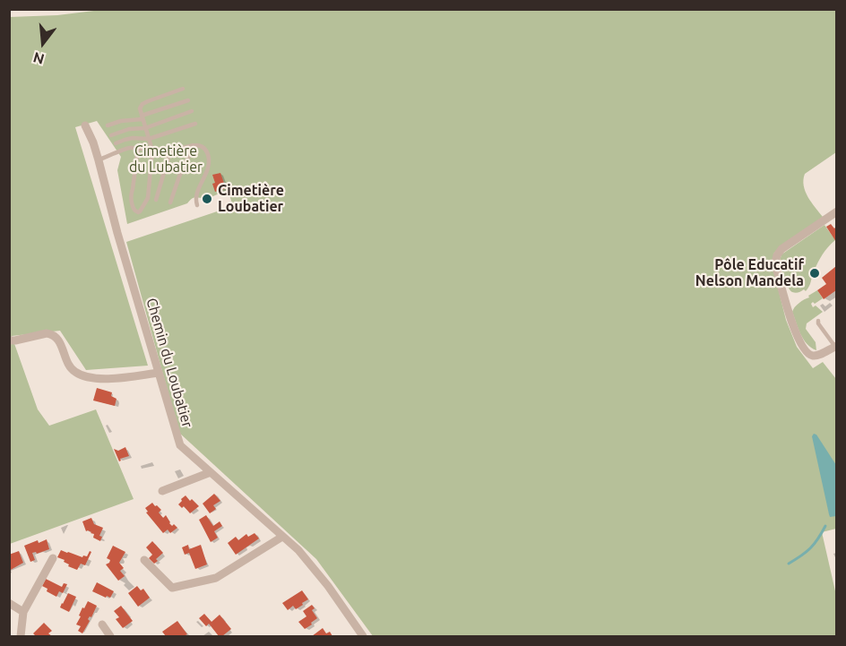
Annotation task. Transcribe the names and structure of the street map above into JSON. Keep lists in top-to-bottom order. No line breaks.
{"streets":{"street":["Chemin du Loubatier"]},"parks":["Cimetière du Lubatier"],"places":["Cimetière Loubatier","Pôle Educatif Nelson Mandela"],"north":"bottom"}
